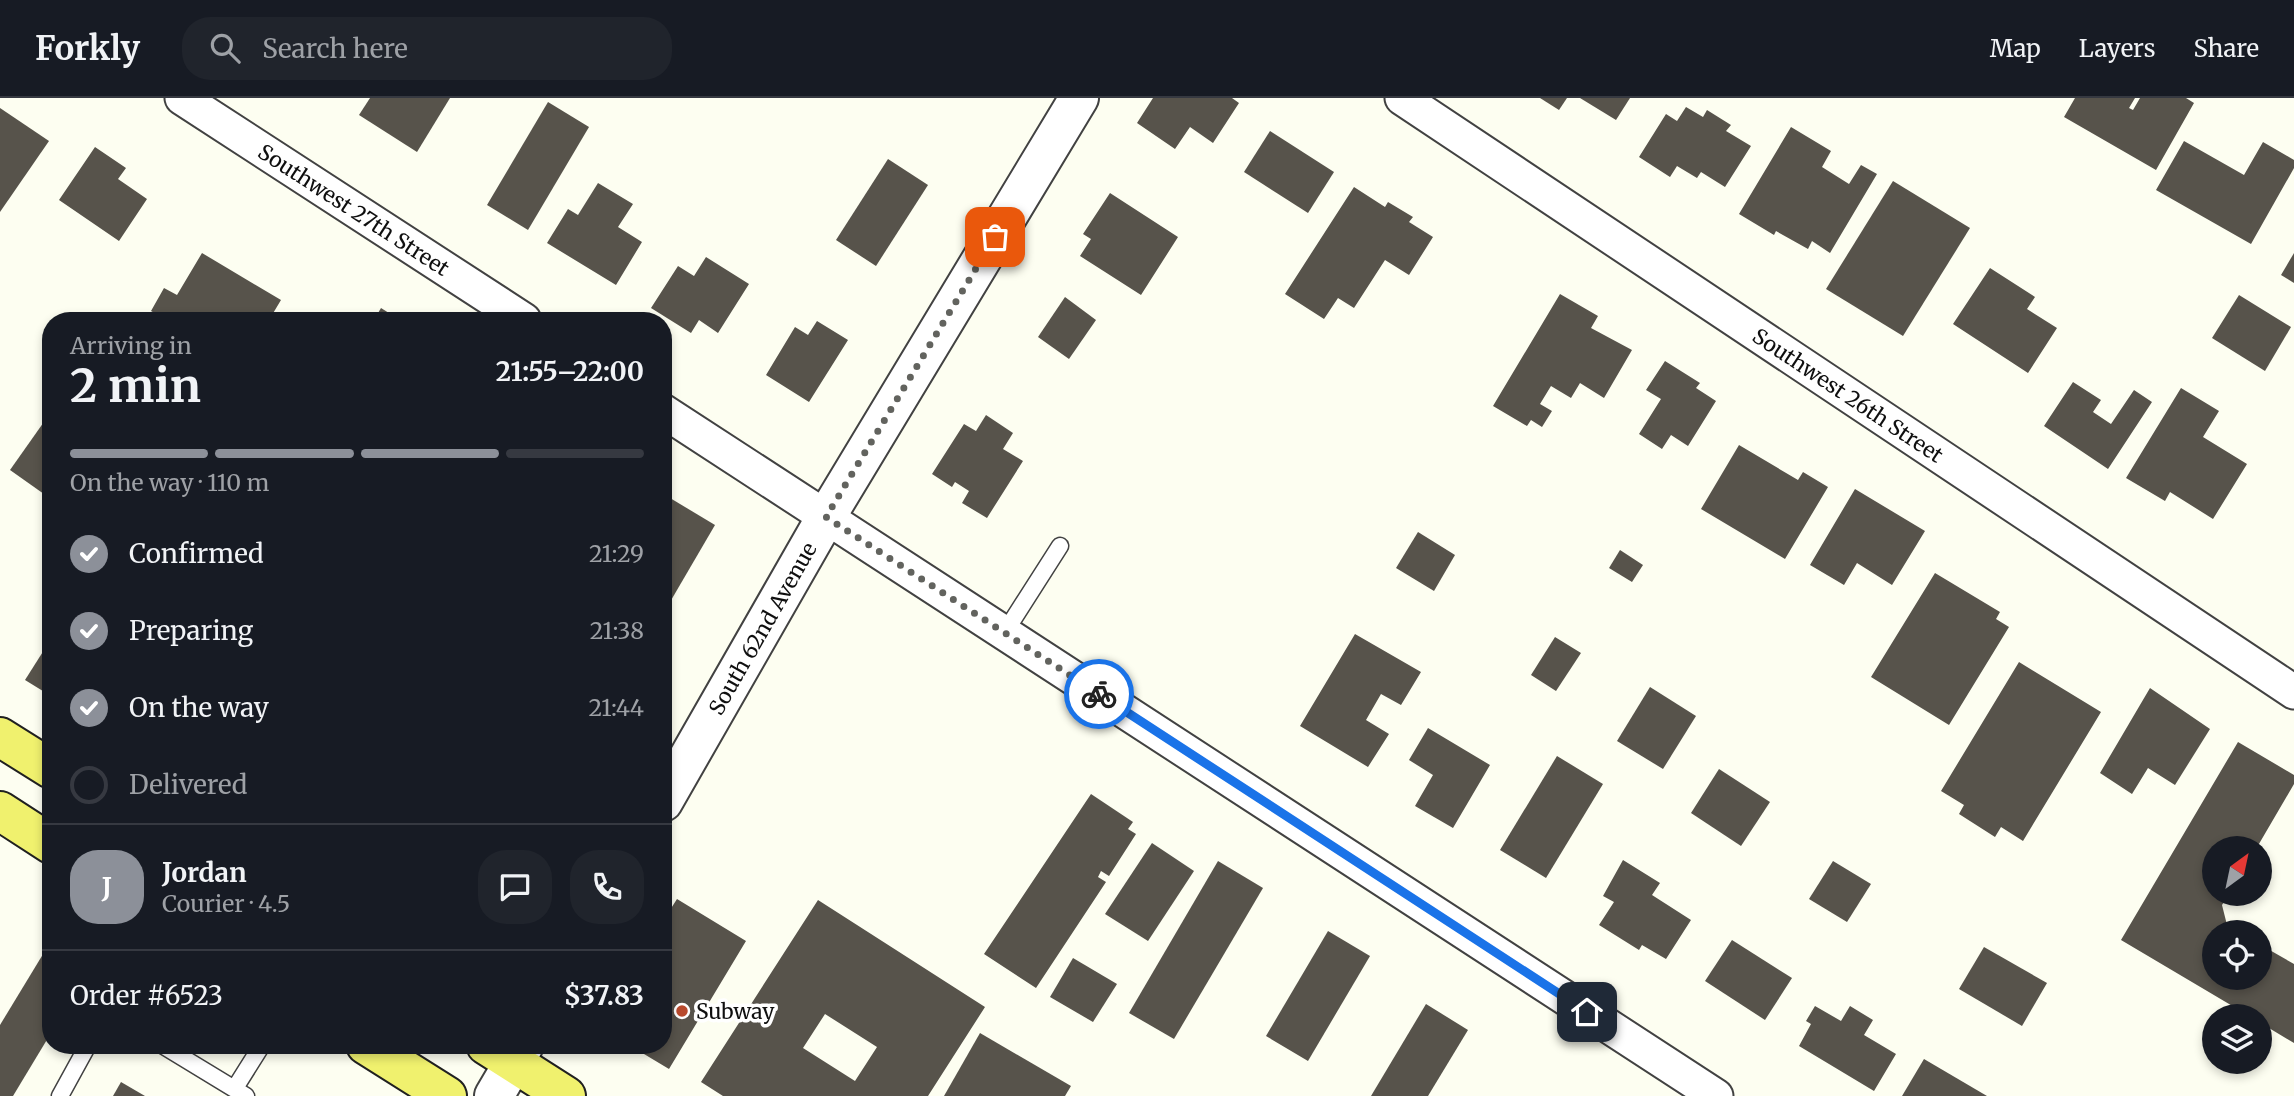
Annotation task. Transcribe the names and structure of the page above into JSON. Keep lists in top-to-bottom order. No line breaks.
{"streets":{"street":["Southwest 27th Street","Southwest 26th Street","South 62nd Avenue"]},"places":["Subway"],"north":"top right","page":{"header":"Forkly","search":"Search here","nav":["Map","Layers","Share"],"heading":["2 min","Arriving in","21:55–22:00"],"panel":["Jordan","Courier · 4.5","Order #6523","$37.83"],"bar":"On the way · 110 m","list":[["Confirmed","21:29"],["Preparing","21:38"],["On the way","21:44"],"Delivered"],"round":"J"}}
